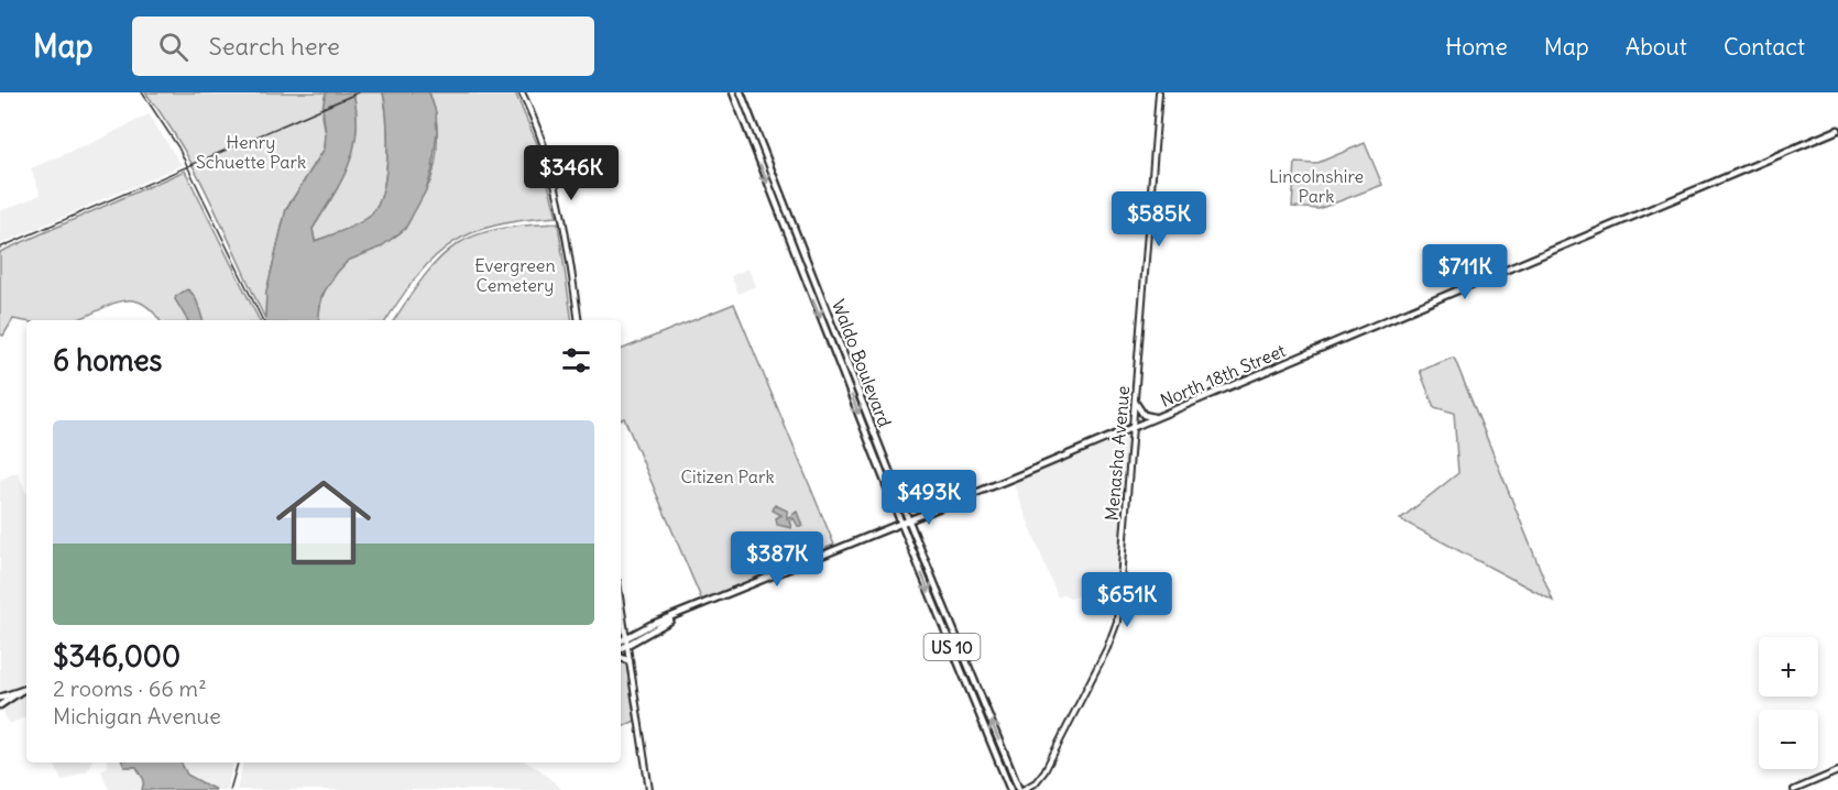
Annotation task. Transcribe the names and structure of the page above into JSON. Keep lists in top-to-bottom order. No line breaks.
{"streets":{"main road":["Waldo Boulevard","North 18th Street","US 10"],"street":["Menasha Avenue"]},"crossings":[["Waldo Boulevard","North 18th Street"],["Waldo Boulevard","Menasha Avenue"],["North 18th Street","Menasha Avenue"]],"parks":["Henry Schuette Park","Lincolnshire Park","Evergreen Cemetery","Citizen Park"],"page":{"header":"Map","search":"Search here","nav":["Home","Map","About","Contact"],"price":["$346K","$585K","$711K","$493K","$387K","$651K"],"heading":"6 homes","list":[{"name":"$346,000","note":"2 rooms · 66 m² · Michigan Avenue"}],"map_buttons":["+","−"]}}
